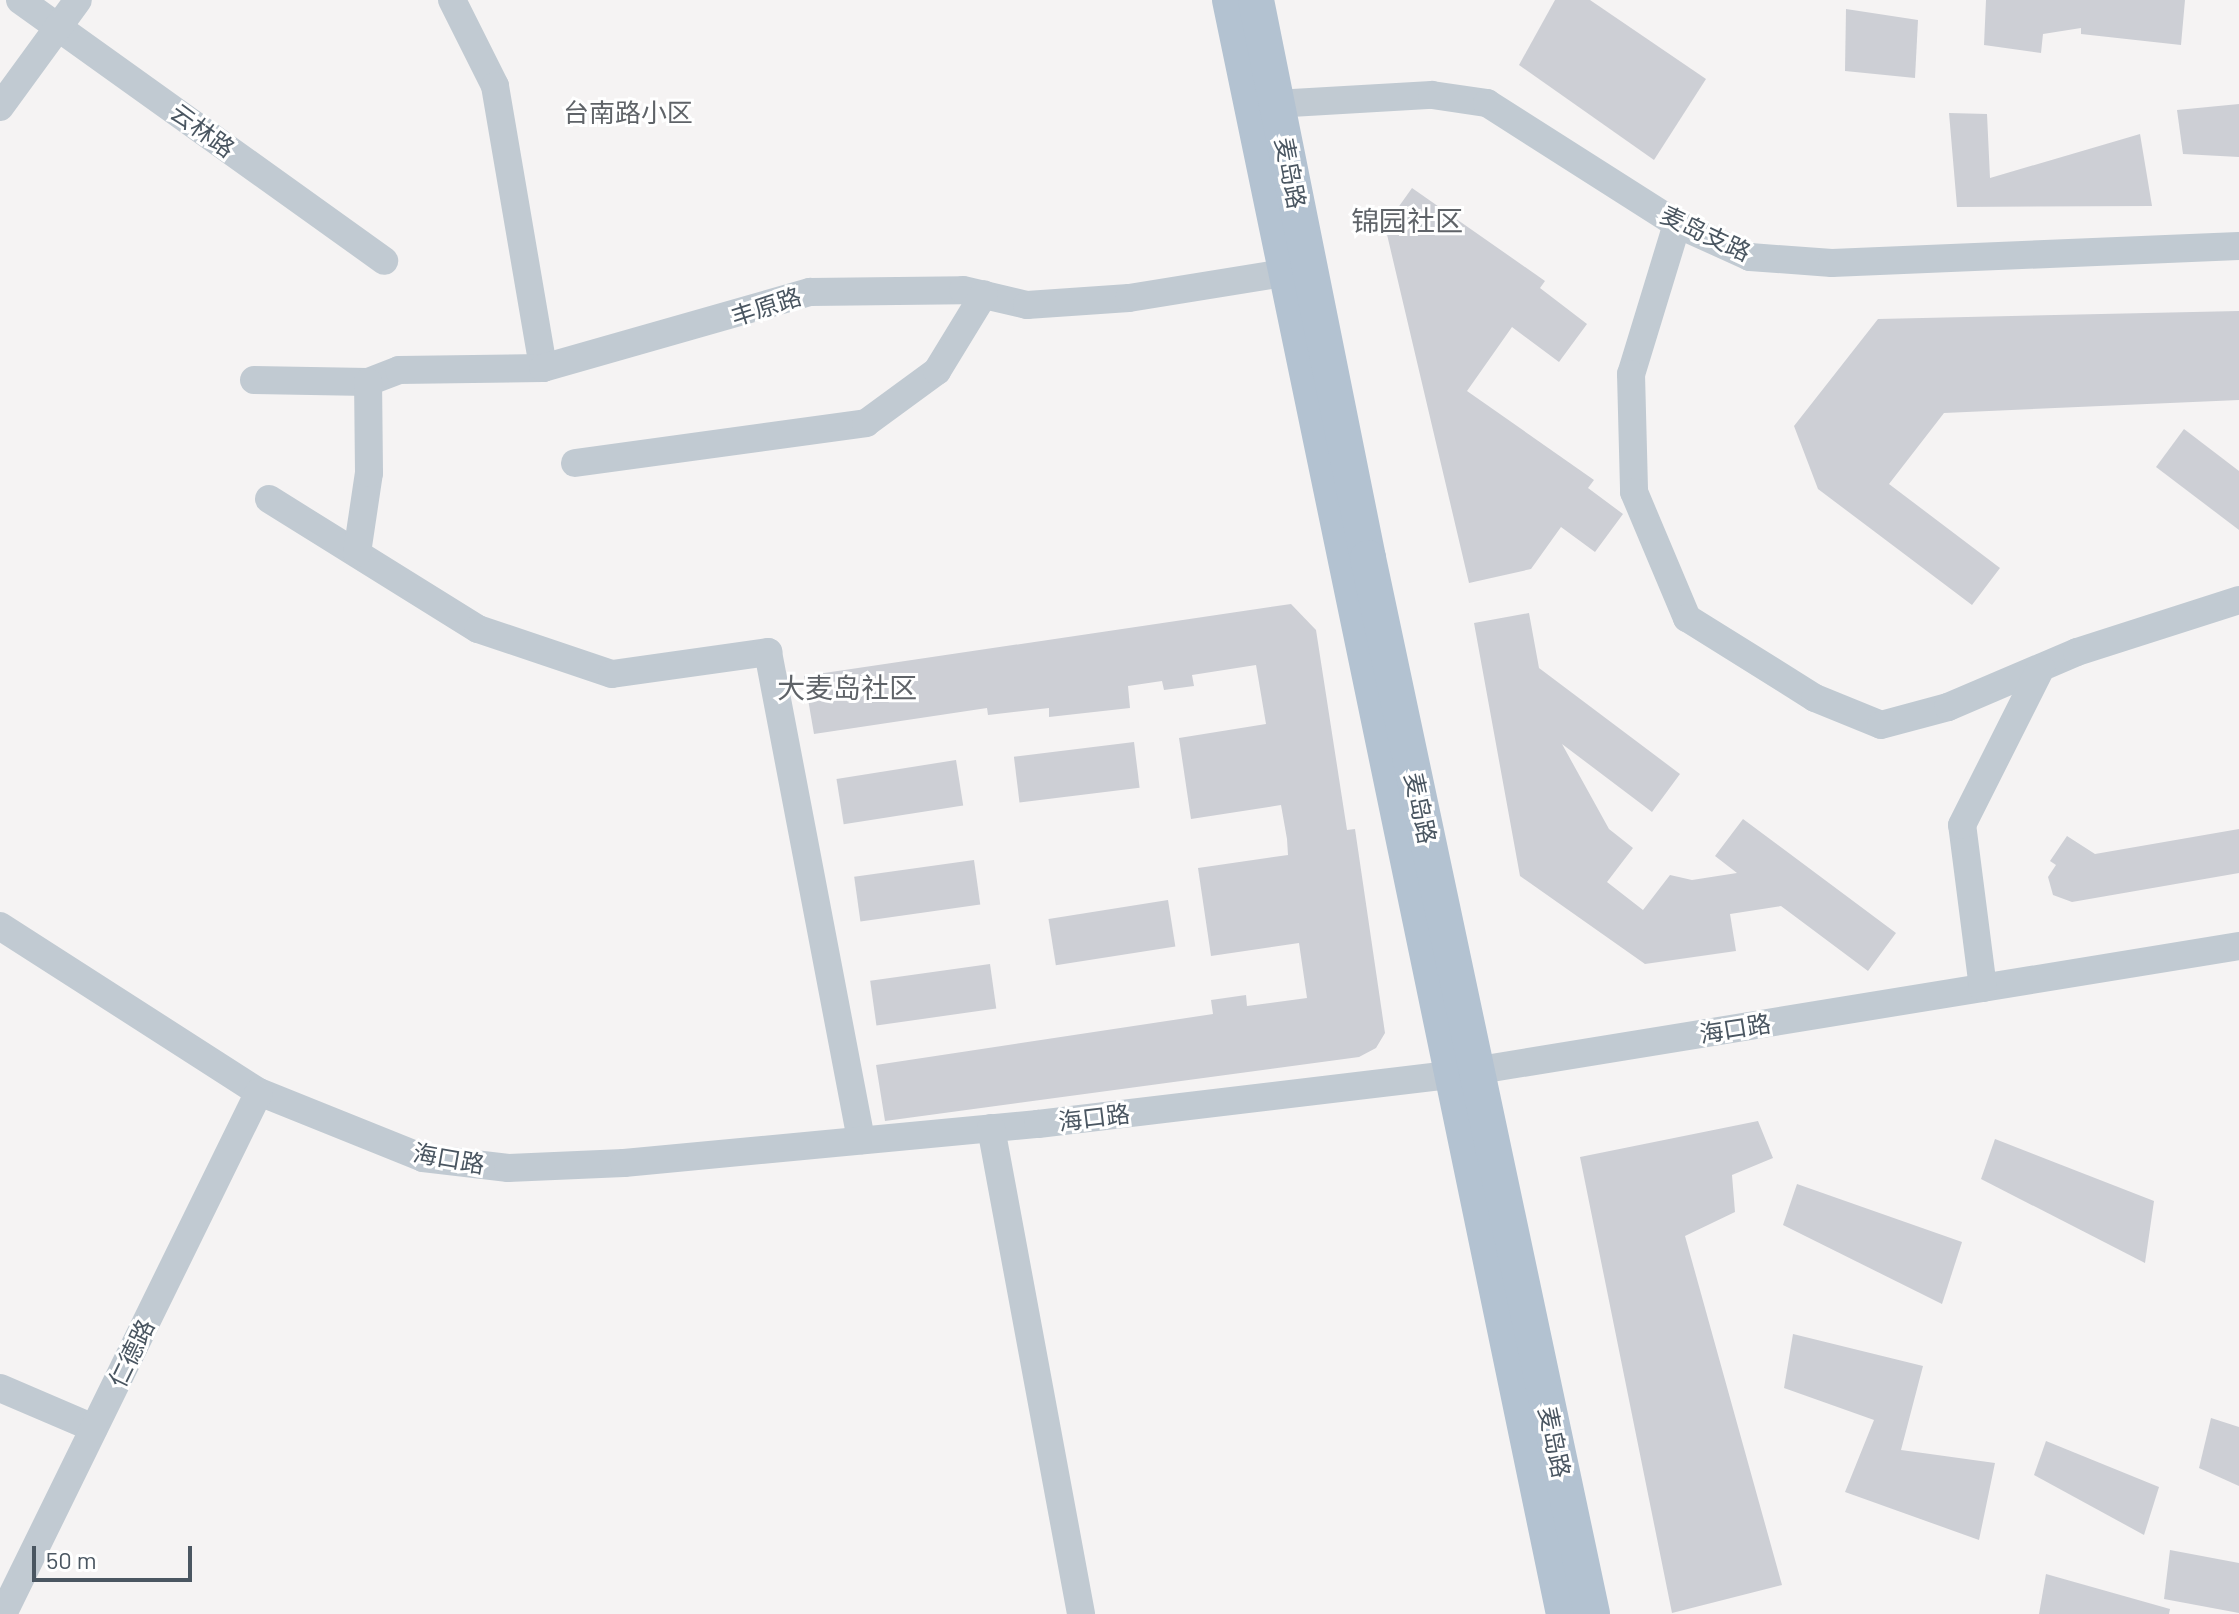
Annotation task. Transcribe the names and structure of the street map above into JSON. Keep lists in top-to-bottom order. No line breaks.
{"streets":{"main road":["麦岛路"],"street":["云林路","麦岛支路","丰原路","海口路","仁德路"]},"crossings":[["麦岛路","麦岛支路"],["麦岛路","丰原路"],["麦岛路","海口路"],["海口路","仁德路"]],"districts":["台南路小区","锦园社区","大麦岛社区"],"scale_bar":"50 m"}
